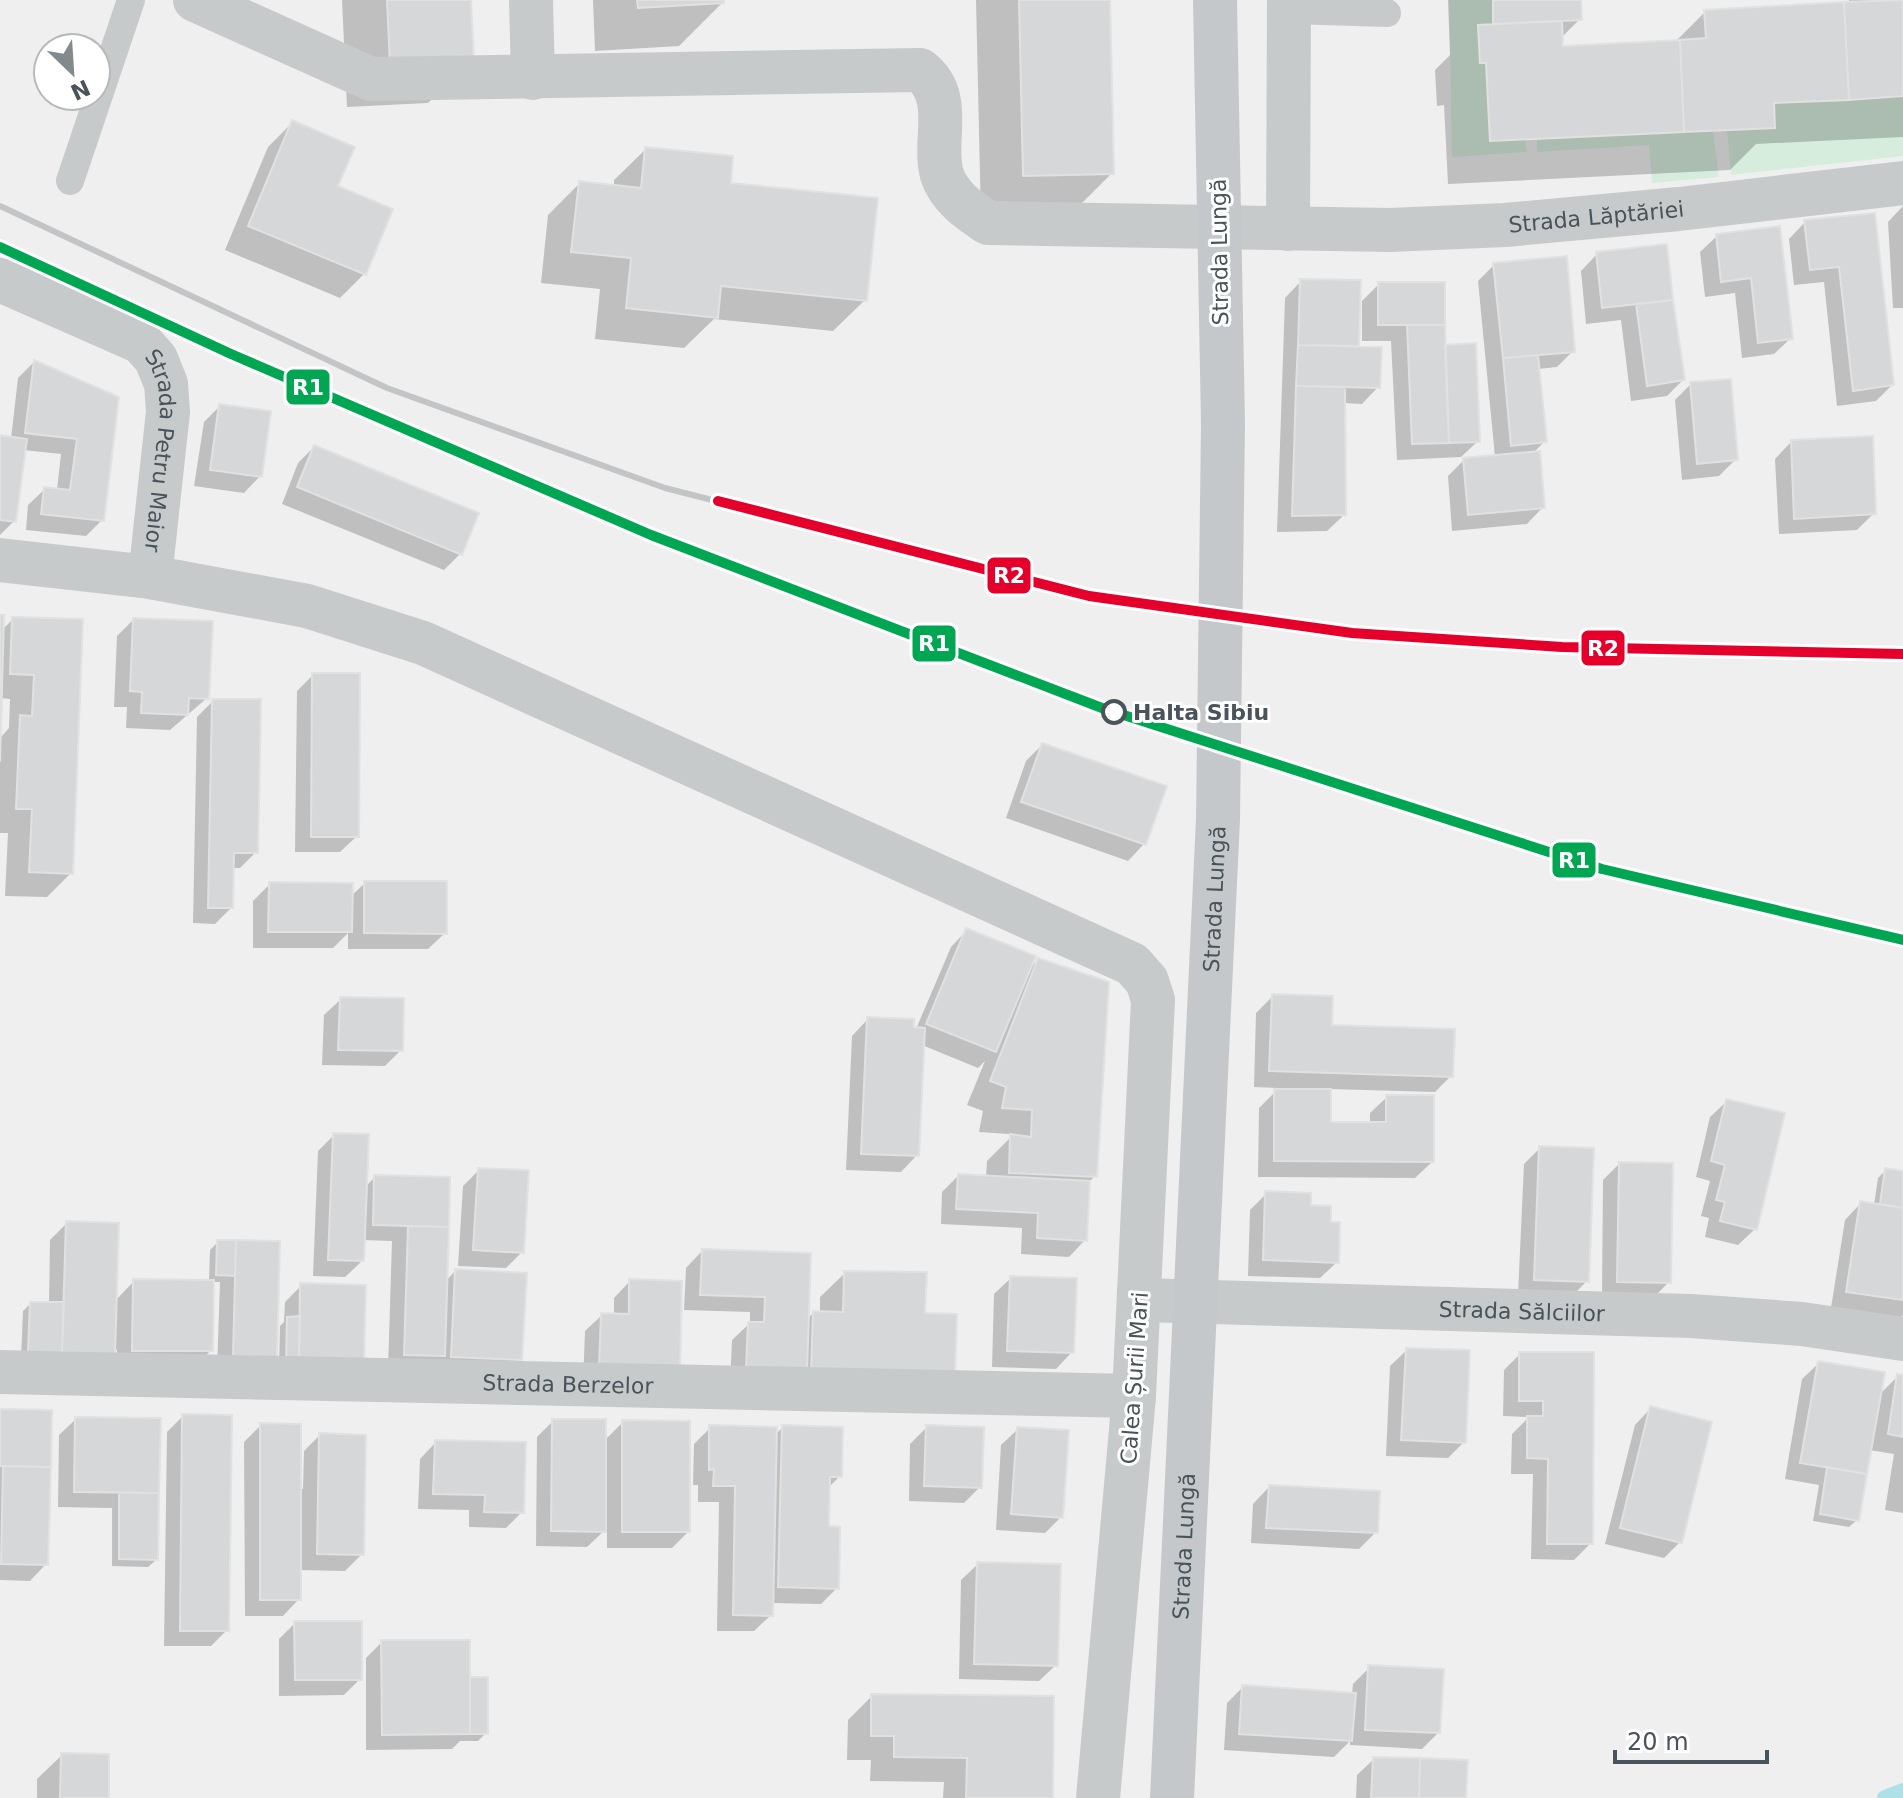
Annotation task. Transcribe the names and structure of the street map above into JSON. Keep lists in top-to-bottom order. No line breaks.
{"streets":{"main road":["Strada Lungă"],"street":["Strada Lăptăriei","Strada Petru Maior","Strada Sălciilor","Calea Șurii Mari","Strada Berzelor"]},"crossings":[["Strada Petru Maior","Calea Șurii Mari"],["Strada Sălciilor","Calea Șurii Mari"],["Calea Șurii Mari","Strada Berzelor"]],"places":["Halta Sibiu"],"lines":["transit line R1","transit line R2"],"scale_bar":"20 m","north":"bottom right"}
